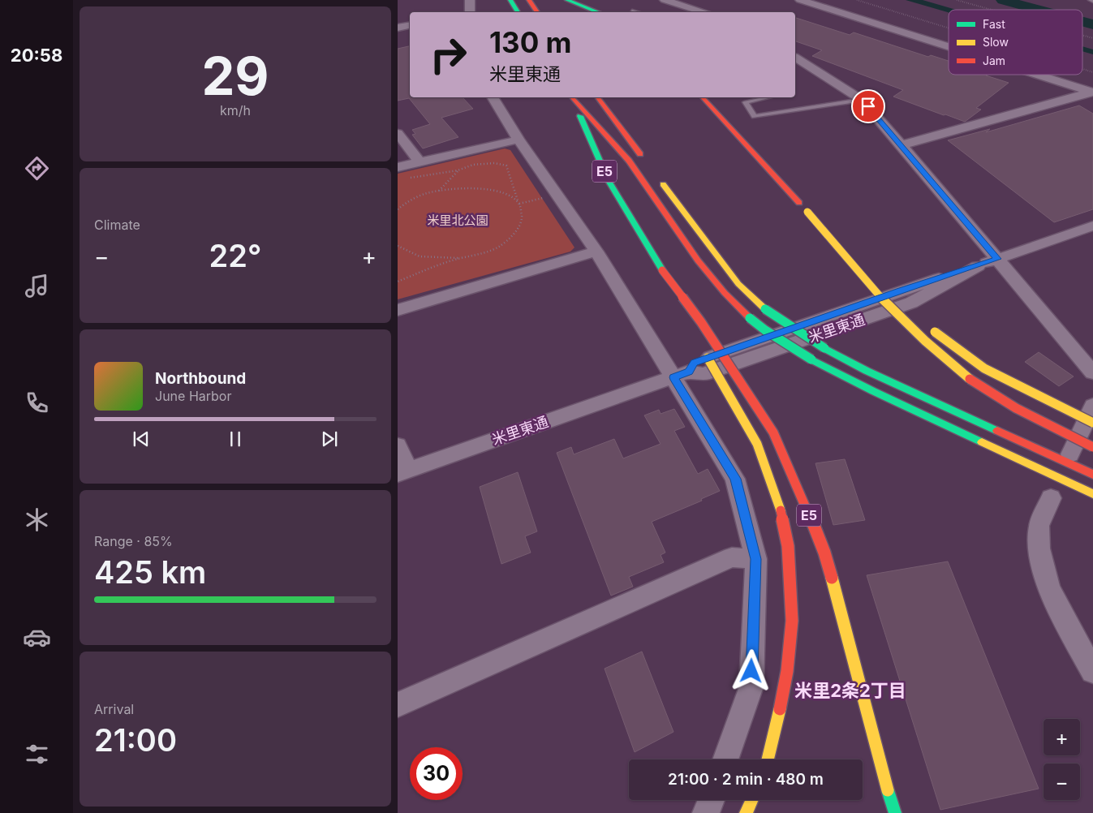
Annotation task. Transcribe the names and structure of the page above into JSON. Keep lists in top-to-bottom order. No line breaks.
{"streets":{"highway":["E5"],"street":["米里東通"]},"districts":["米里2条2丁目"],"parks":["米里北公園"],"legend":["Fast","Slow","Jam"],"page":{"tabs":"20:58","tile":[["29","km/h"],"Climate",["Range · 85%","425 km"],["Arrival","21:00"]],"turn":["130 m","米里東通"],"heat":["−","22°","+"],"song":["Northbound","June Harbor"],"map_buttons":["+","−"],"limit":"30","trip":"21:00 · 2 min · 480 m"}}
